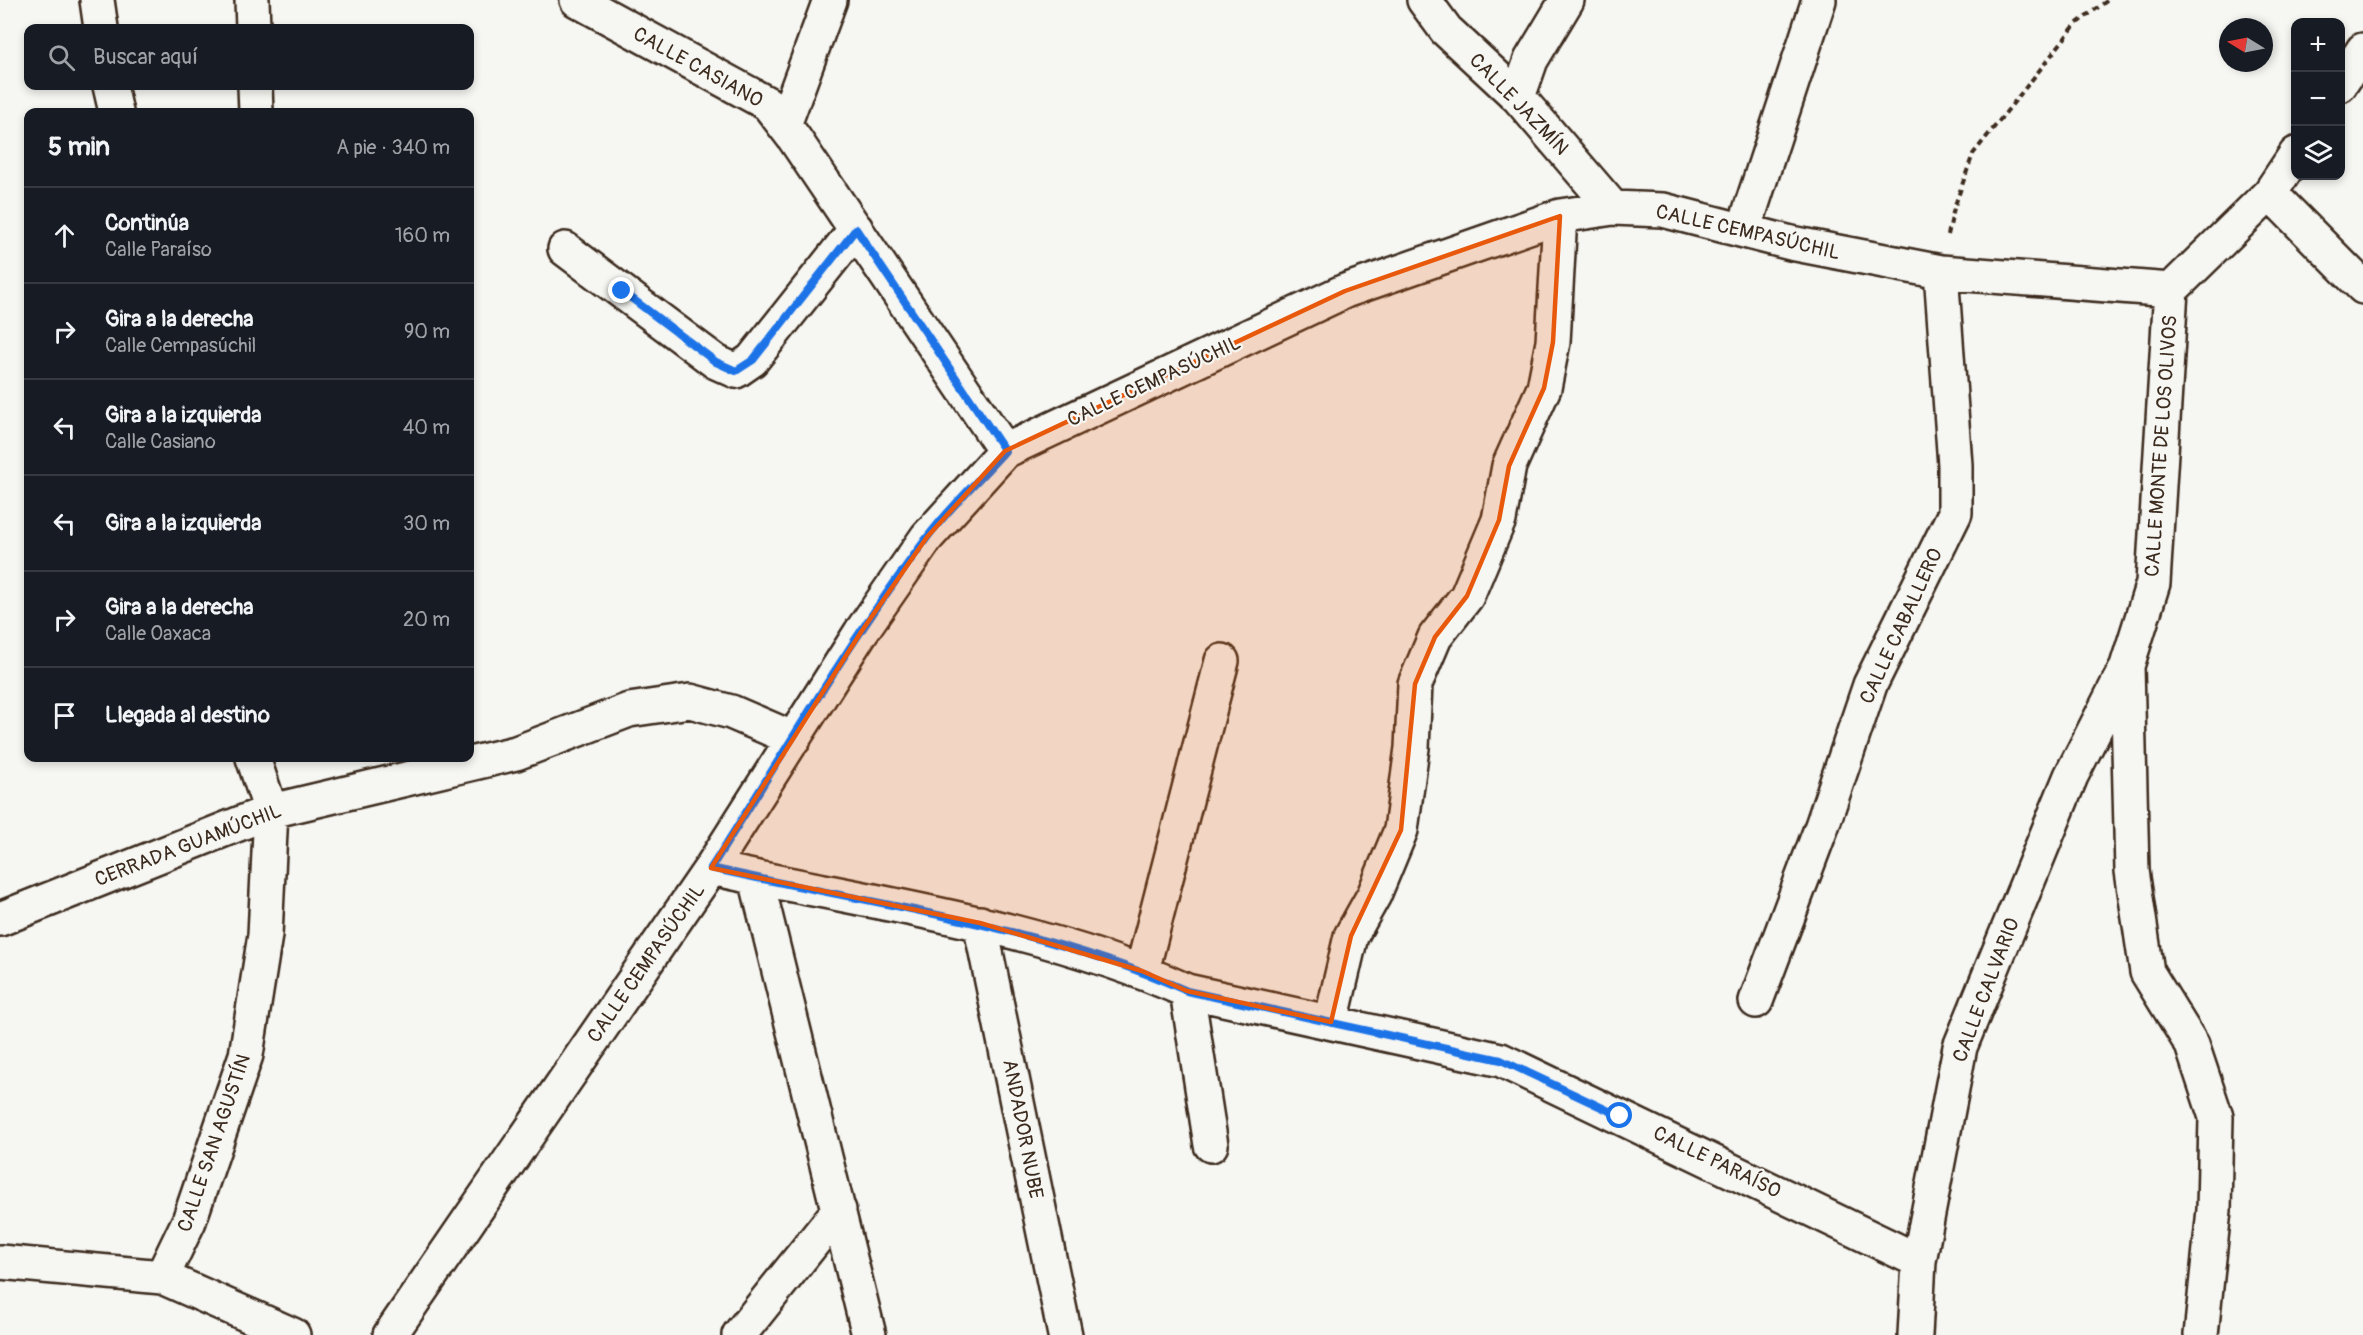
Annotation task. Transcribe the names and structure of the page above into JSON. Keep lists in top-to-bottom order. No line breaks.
{"streets":{"street":["CALLE CASIANO","CALLE JAZMÍN","CALLE CEMPASÚCHIL","CALLE MONTE DE LOS OLIVOS","CALLE CABALLERO","CERRADA GUAMÚCHIL","CALLE CALVARIO","ANDADOR NUBE","CALLE SAN AGUSTÍN","CALLE PARAÍSO"]},"crossings":[["CALLE CASIANO","CALLE CEMPASÚCHIL"],["CALLE JAZMÍN","CALLE CEMPASÚCHIL"],["CALLE CEMPASÚCHIL","CALLE MONTE DE LOS OLIVOS"],["CALLE CEMPASÚCHIL","CALLE CABALLERO"],["CALLE CEMPASÚCHIL","CERRADA GUAMÚCHIL"],["CALLE CEMPASÚCHIL","CALLE PARAÍSO"],["CALLE MONTE DE LOS OLIVOS","CALLE CALVARIO"],["CERRADA GUAMÚCHIL","CALLE SAN AGUSTÍN"],["CALLE CALVARIO","CALLE PARAÍSO"],["ANDADOR NUBE","CALLE PARAÍSO"]],"north":"left","page":{"map_buttons":["+","−"],"search":"Buscar aquí","heading":["5 min","A pie · 340 m"],"list":[["Continúa","Calle Paraíso","160 m"],["Gira a la derecha","Calle Cempasúchil","90 m"],["Gira a la izquierda","Calle Casiano","40 m"],["Gira a la izquierda","30 m"],["Gira a la derecha","Calle Oaxaca","20 m"],"Llegada al destino"]}}
